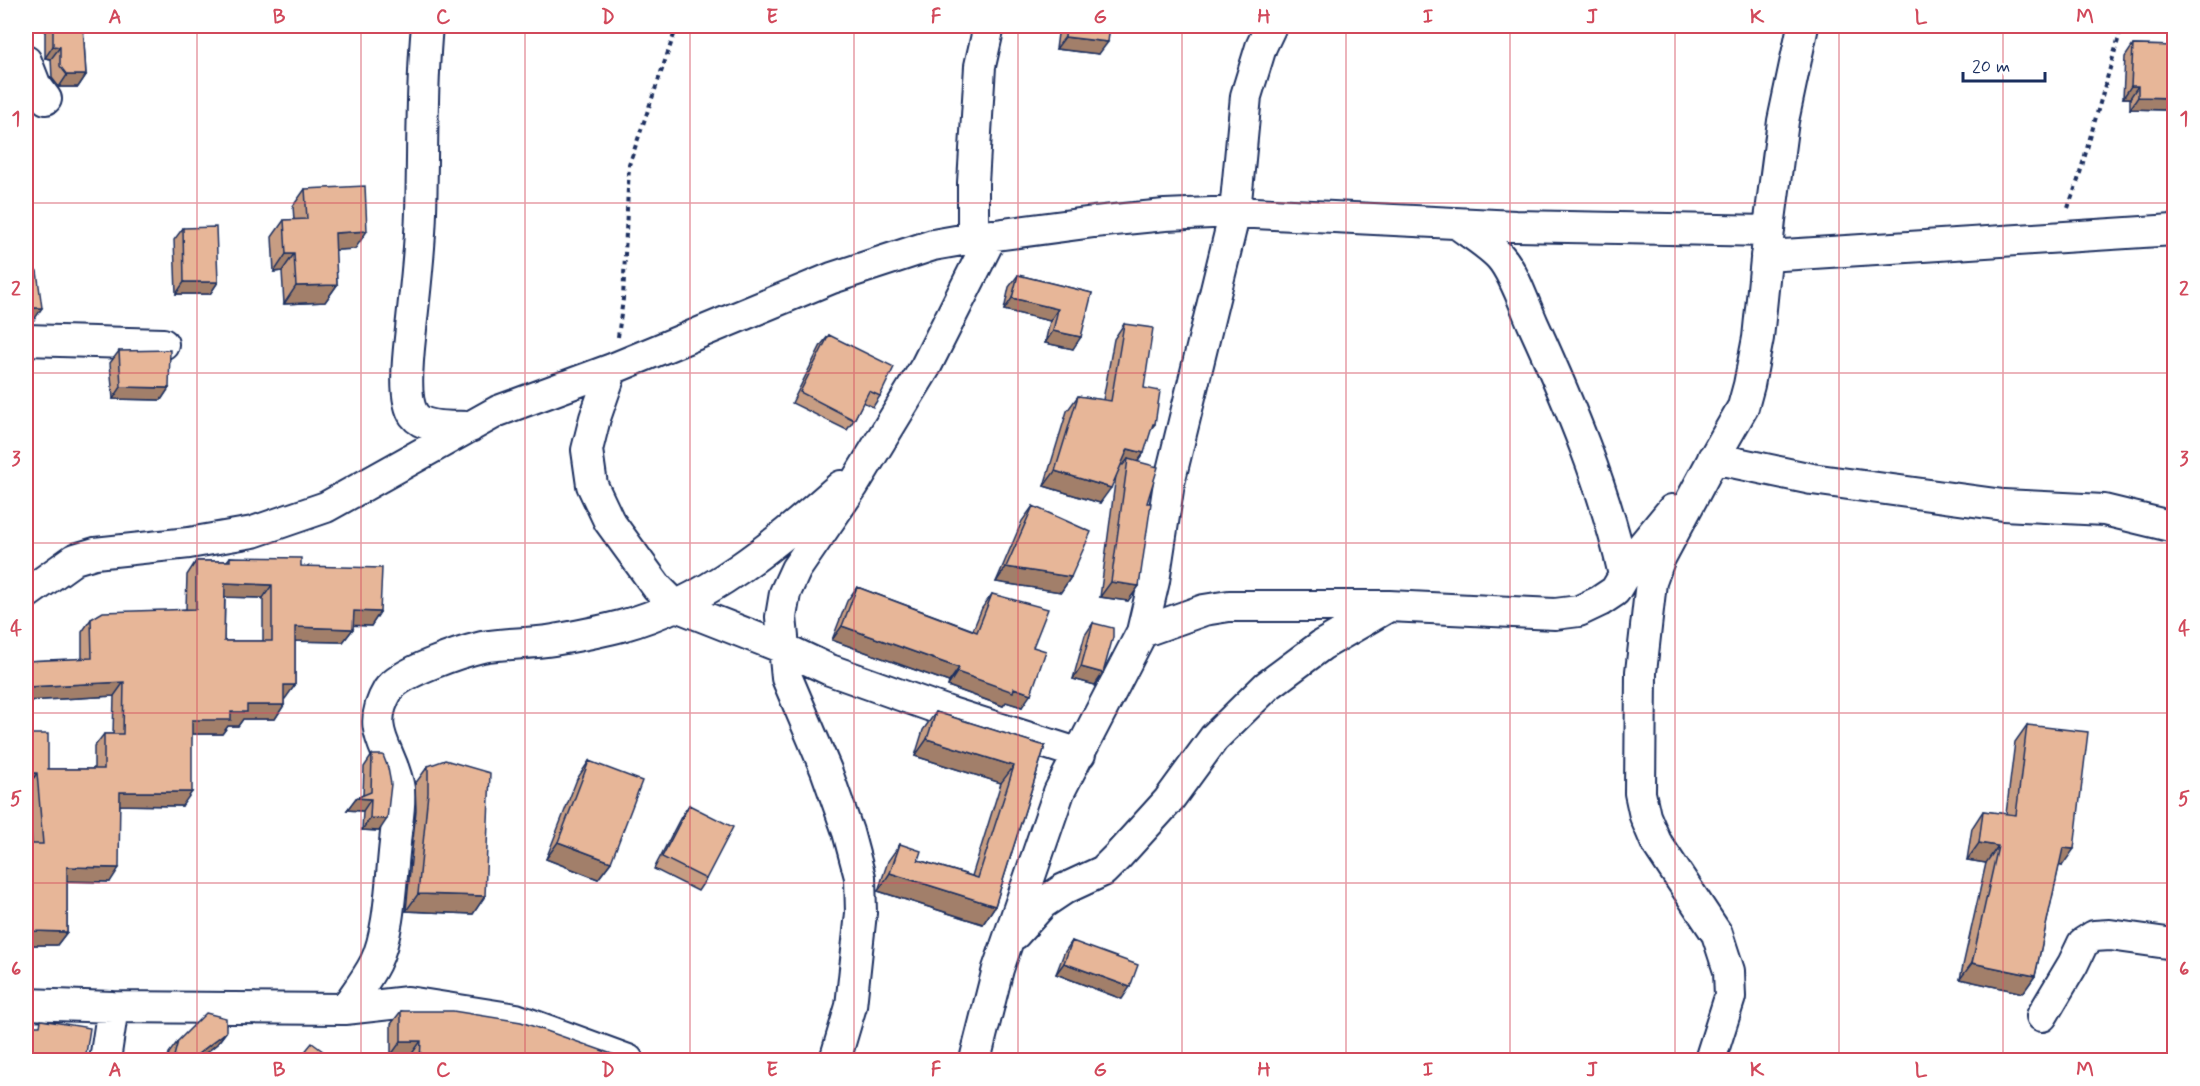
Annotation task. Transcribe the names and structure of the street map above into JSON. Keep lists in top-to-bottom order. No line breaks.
{"scale_bar":"20 m","grid":{"columns":["A","B","C","D","E","F","G","H","I","J","K","L","M"],"rows":["1","2","3","4","5","6"]}}
